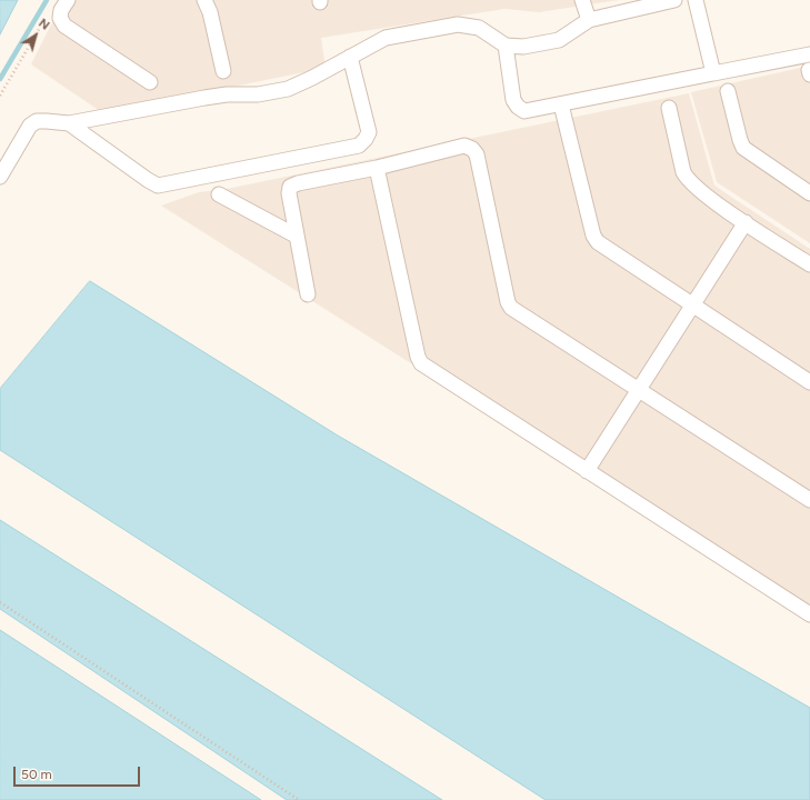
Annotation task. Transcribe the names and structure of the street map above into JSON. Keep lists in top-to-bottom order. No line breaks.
{"scale_bar":"50 m","north":"top right"}
